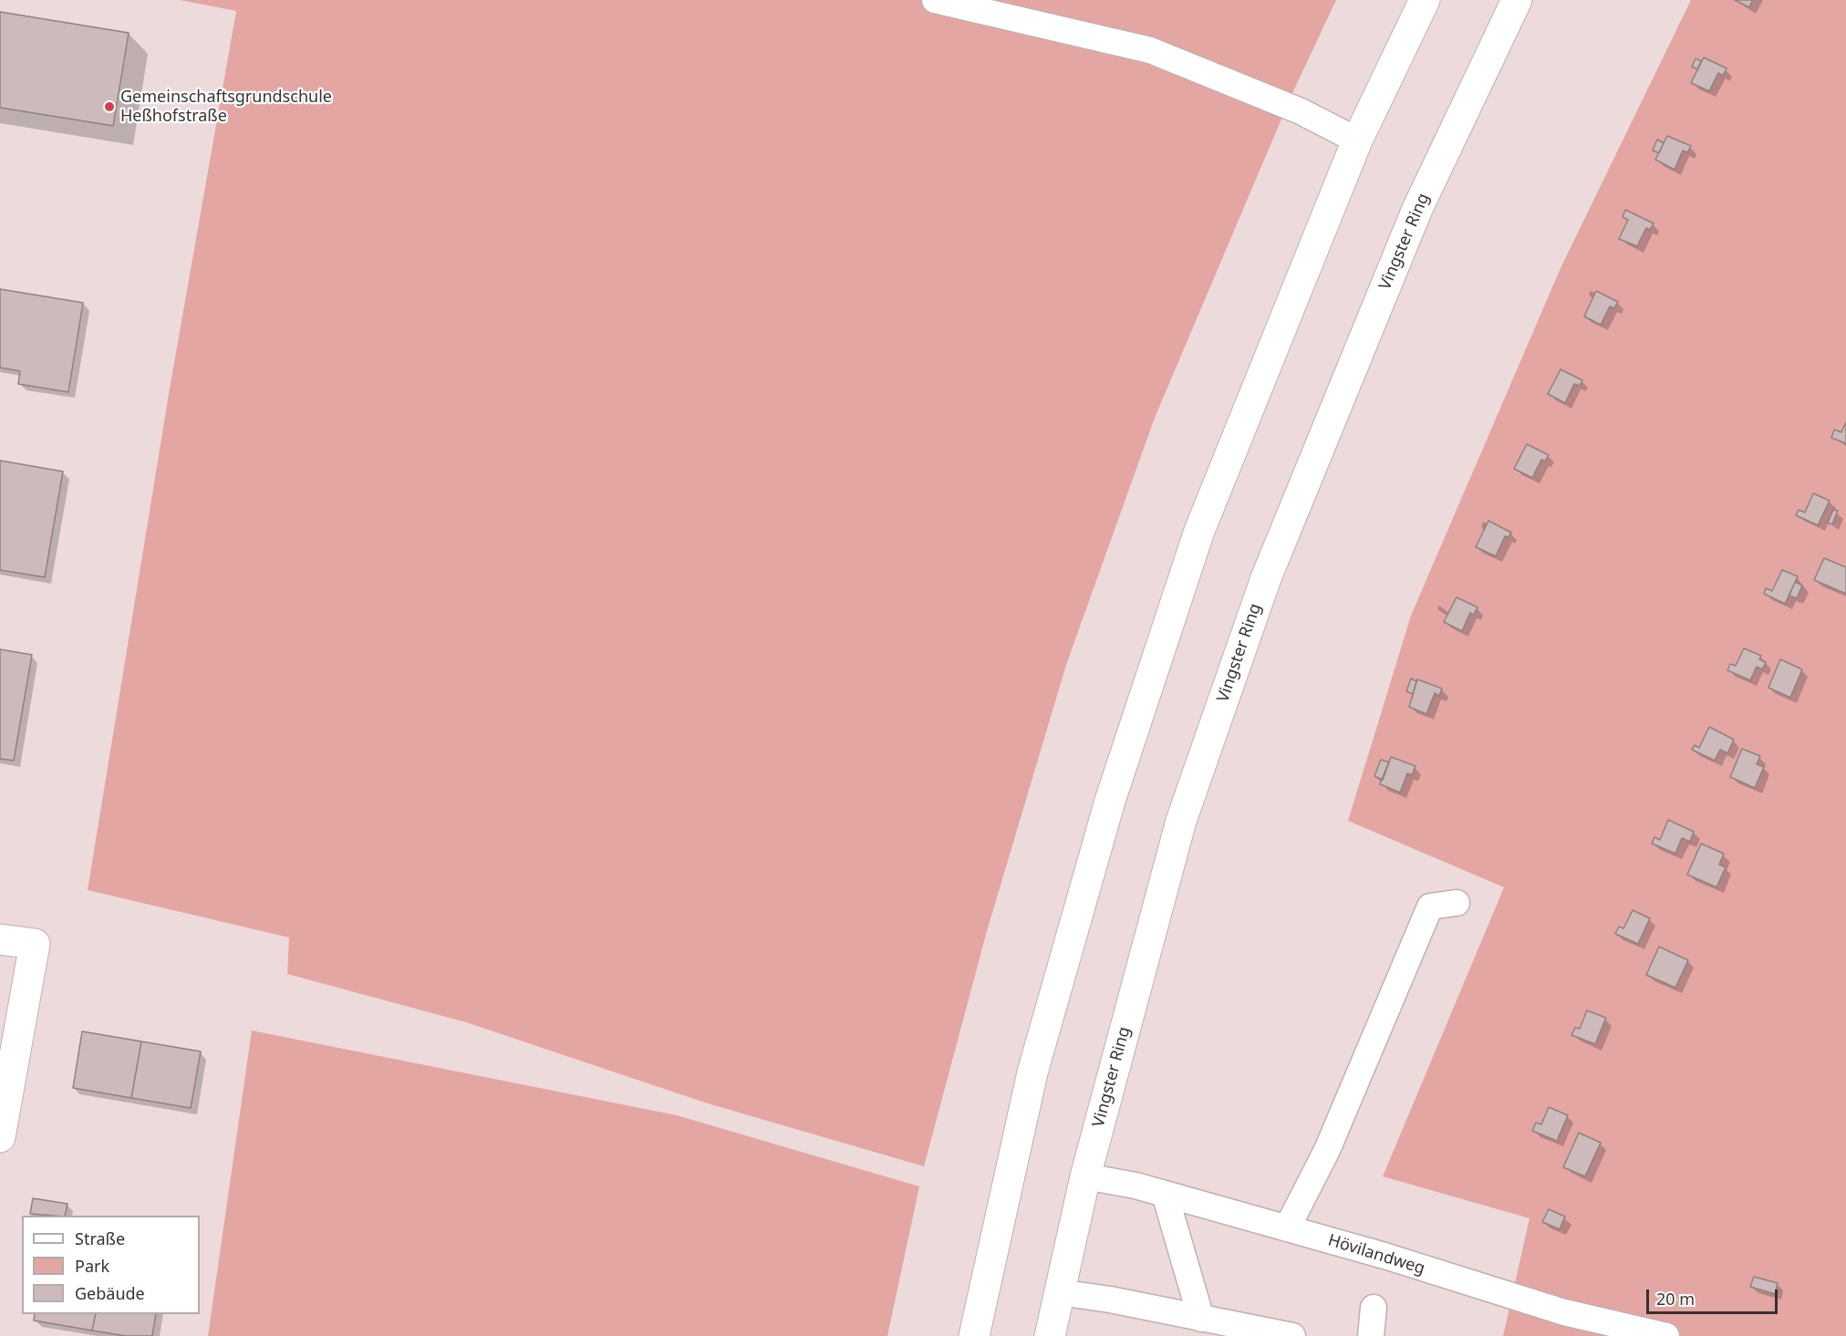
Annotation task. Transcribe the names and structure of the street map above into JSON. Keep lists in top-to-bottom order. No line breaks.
{"streets":{"main road":["Vingster Ring"],"lane":["Hövilandweg"]},"crossings":[["Vingster Ring","Hövilandweg"]],"places":["Gemeinschaftsgrundschule Heßhofstraße"],"legend":["Straße","Park","Gebäude"],"scale_bar":"20 m"}
